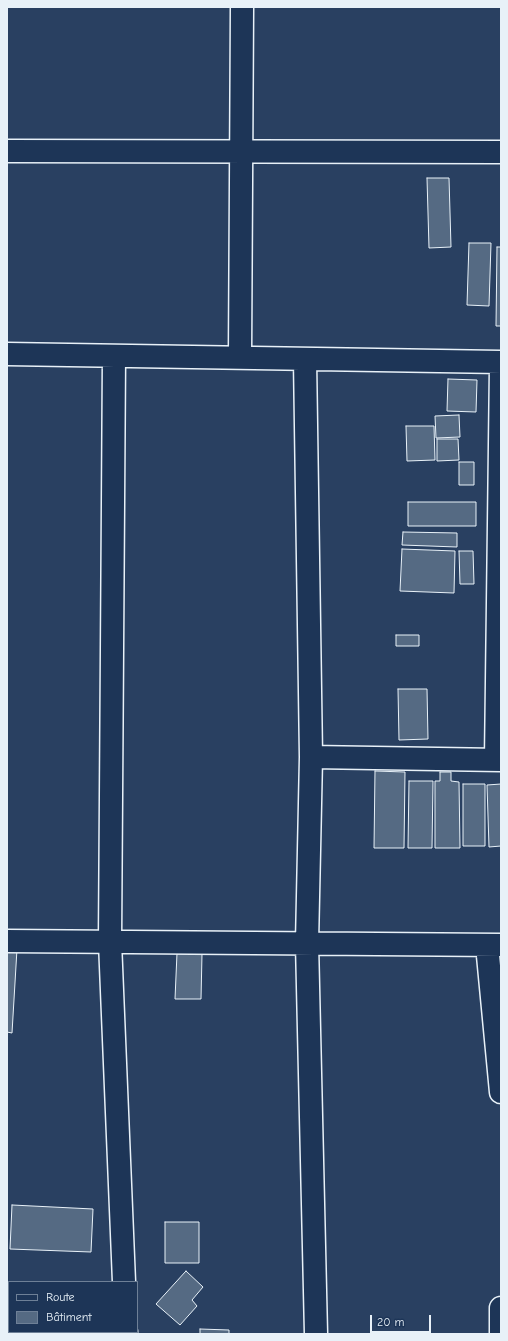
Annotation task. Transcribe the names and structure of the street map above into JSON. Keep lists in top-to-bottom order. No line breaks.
{"legend":["Route","Bâtiment"],"scale_bar":"20 m"}
